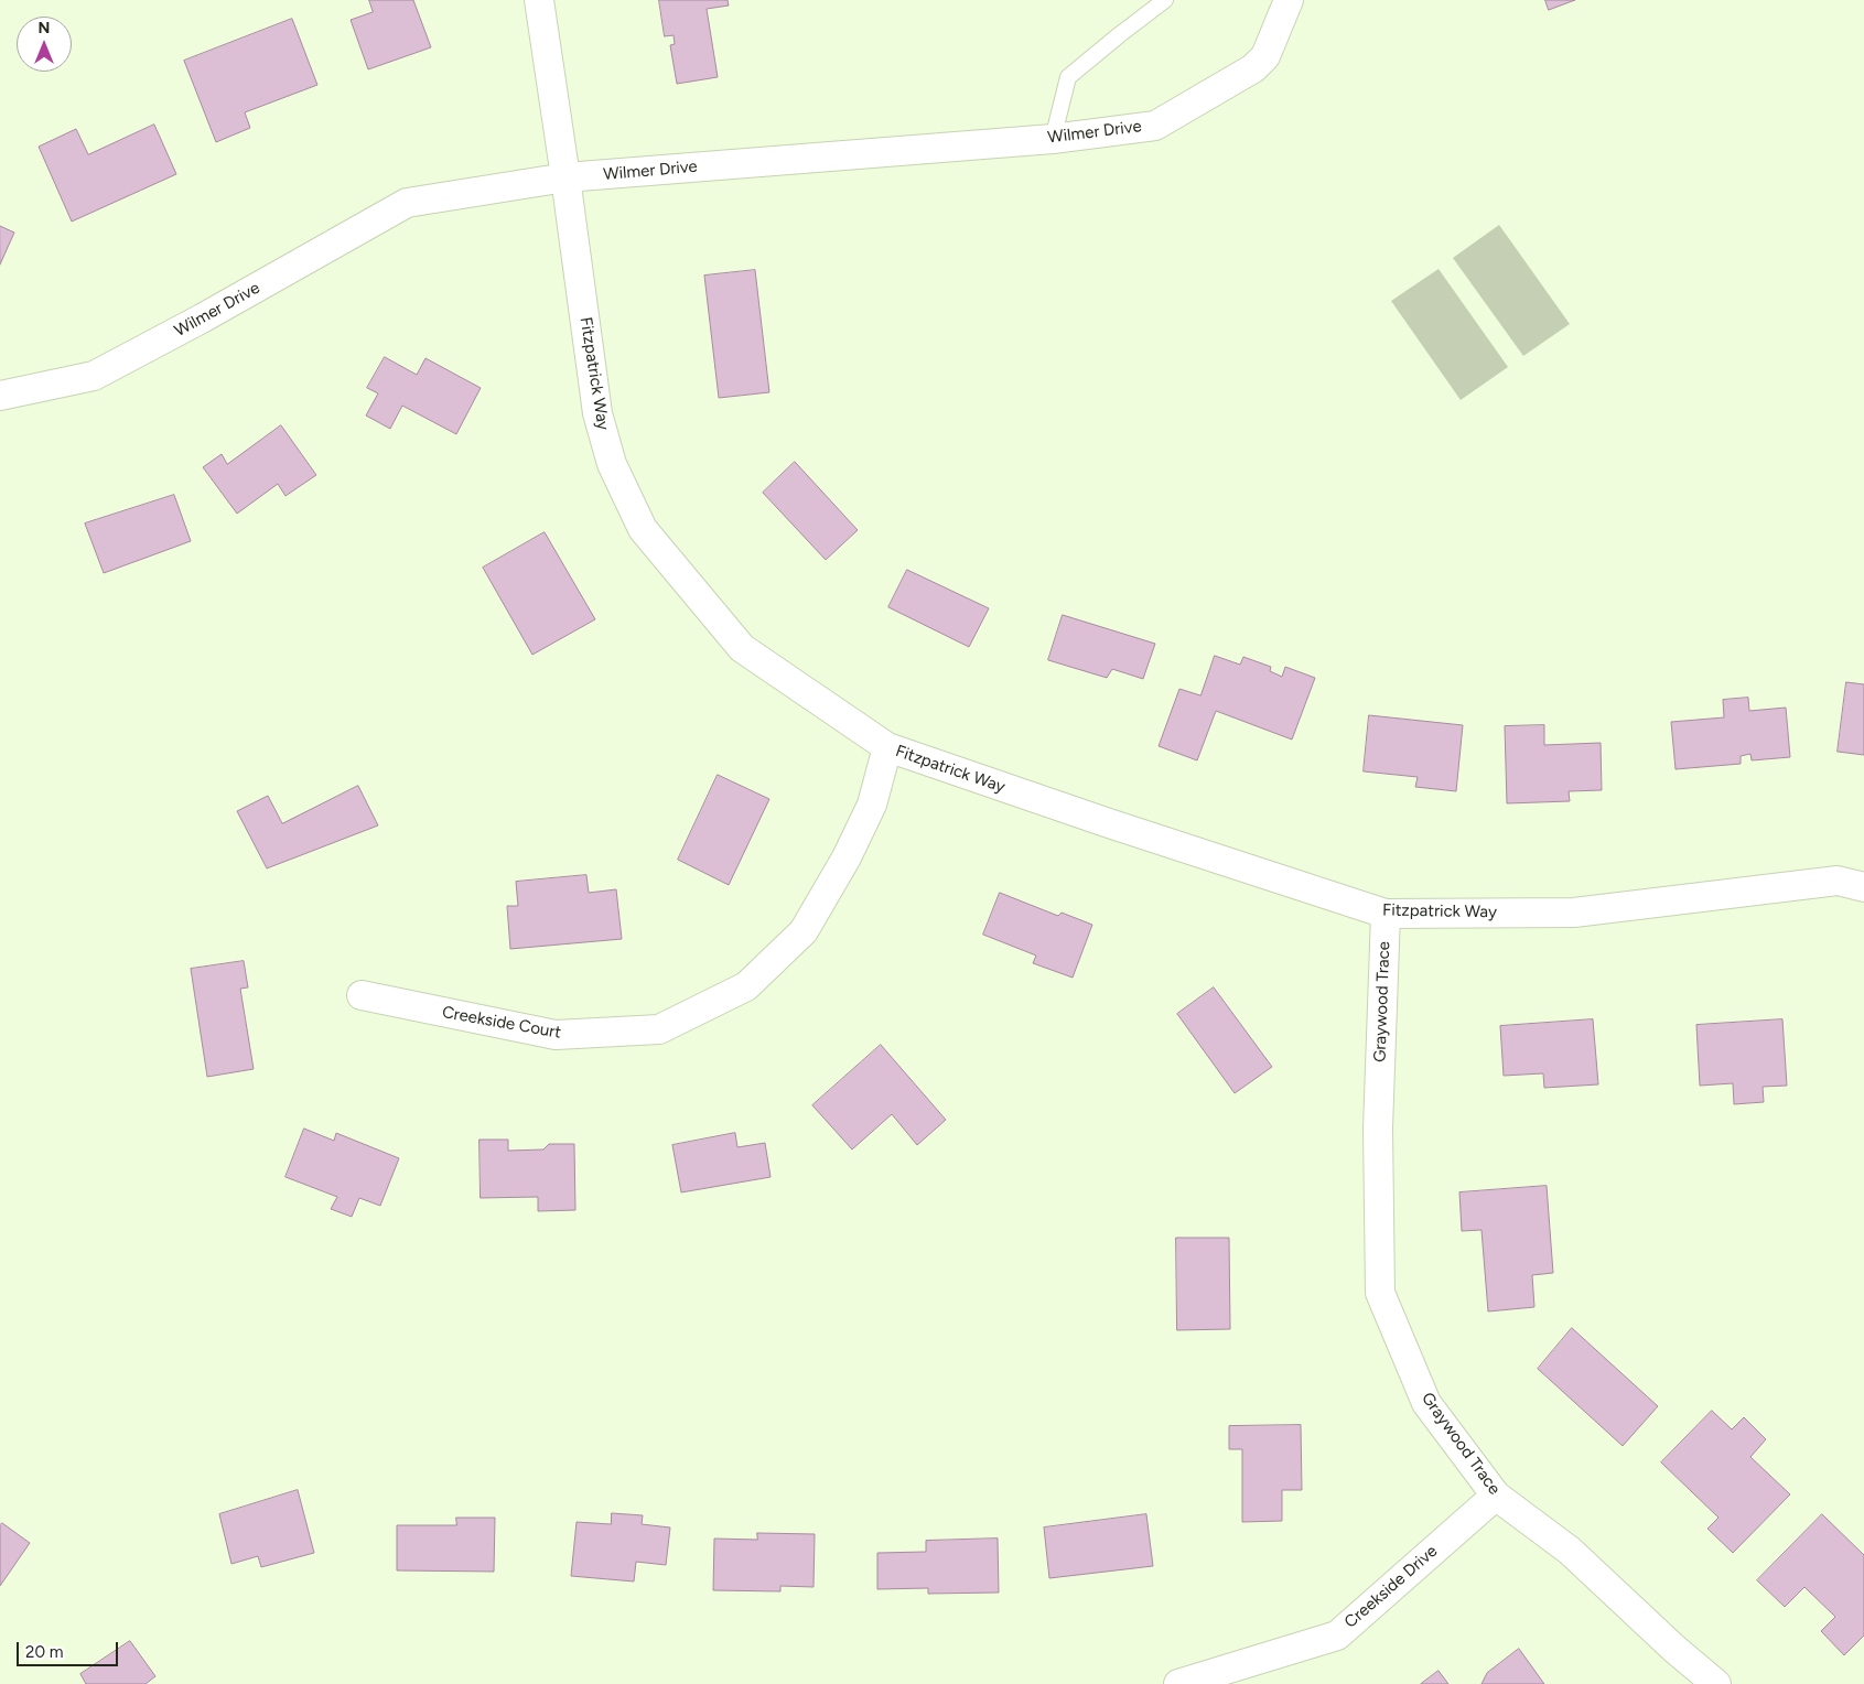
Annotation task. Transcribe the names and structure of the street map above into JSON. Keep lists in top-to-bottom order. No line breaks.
{"streets":{"street":["Wilmer Drive","Fitzpatrick Way","Graywood Trace","Creekside Court","Creekside Drive"]},"crossings":[["Wilmer Drive","Fitzpatrick Way"],["Fitzpatrick Way","Graywood Trace"],["Fitzpatrick Way","Creekside Court"],["Graywood Trace","Creekside Drive"]],"scale_bar":"20 m","north":"top"}
